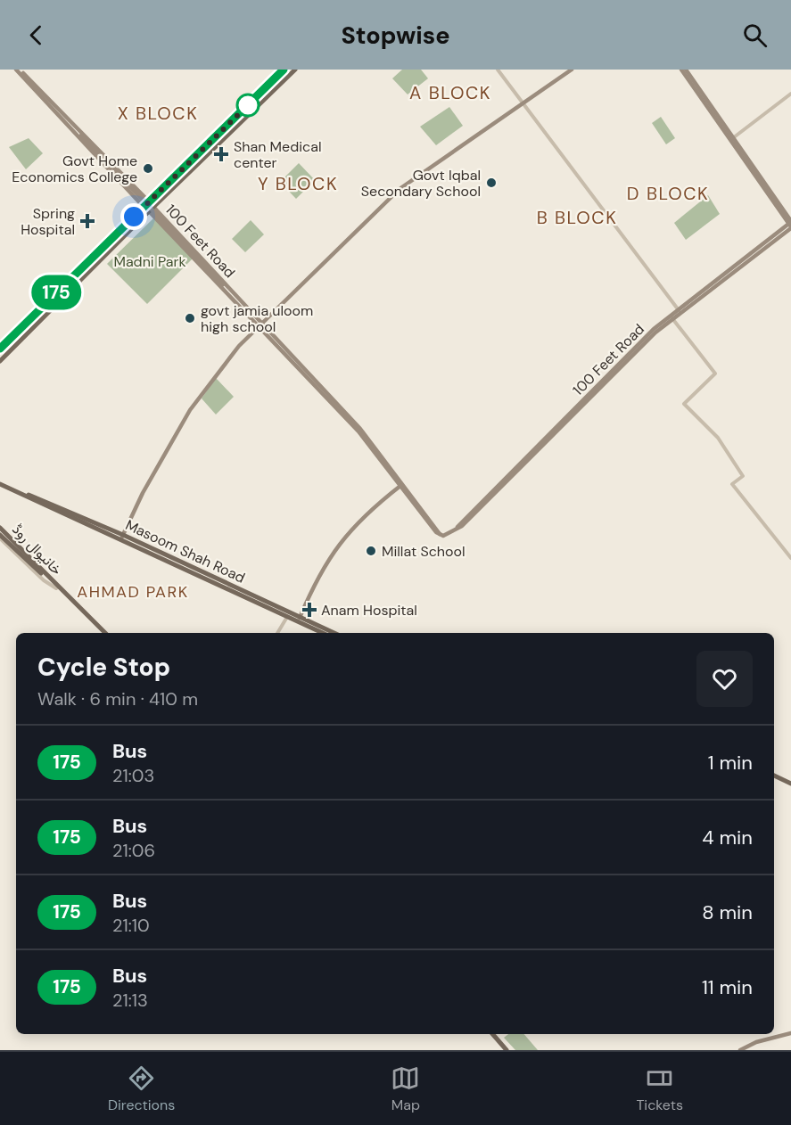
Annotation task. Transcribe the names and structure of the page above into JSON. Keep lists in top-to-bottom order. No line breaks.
{"streets":{"main road":["100 Feet Road","خانیوال روڈ","Masoom Shah Road"]},"districts":["A BLOCK","X BLOCK","Y BLOCK","D BLOCK","B BLOCK","AHMAD PARK"],"parks":["Madni Park"],"places":{"health":["Shan Medical center","Spring Hospital","Anam Hospital"],"other":["Govt Home Economics College","Govt Iqbal Secondary School","govt jamia uloom high school","Millat School"]},"lines":["bus line 175"],"page":{"header":"Stopwise","on_map":"175","heading":["Cycle Stop","Walk · 6 min · 410 m"],"list":[{"mark":"175","name":"Bus","note":"21:03","value":"1 min"},{"mark":"175","name":"Bus","note":"21:06","value":"4 min"},{"mark":"175","name":"Bus","note":"21:10","value":"8 min"},{"mark":"175","name":"Bus","note":"21:13","value":"11 min"}],"tabs":["Directions","Map","Tickets"]}}
